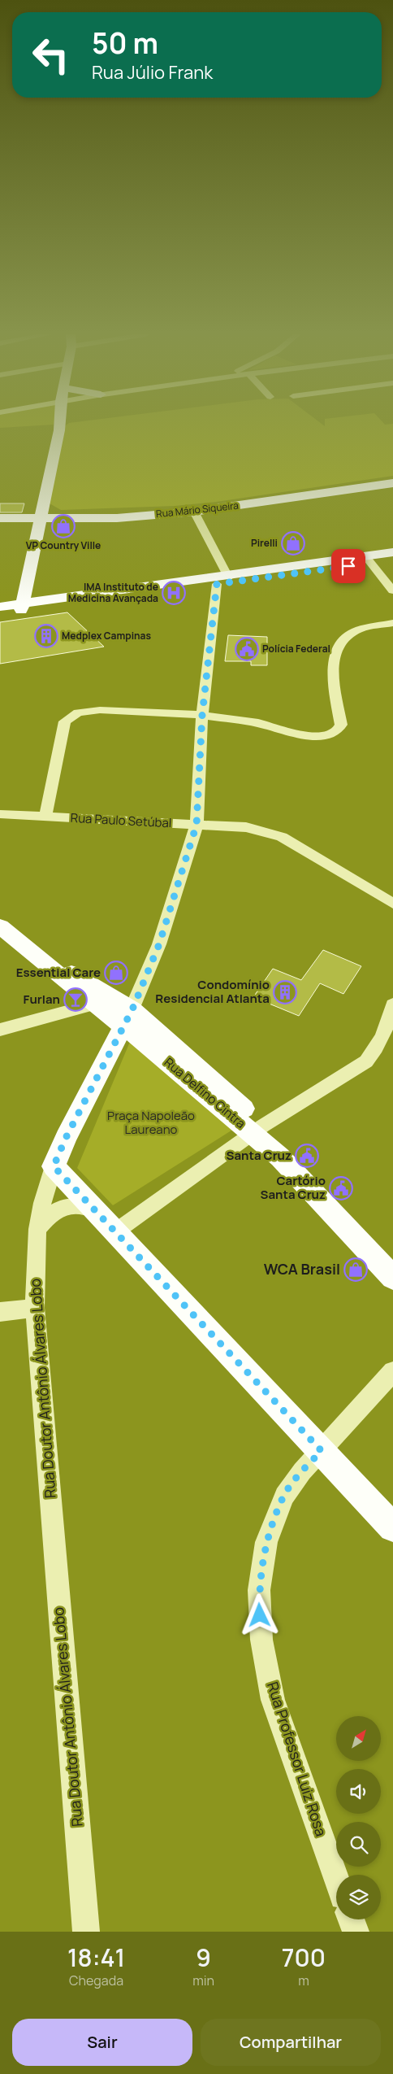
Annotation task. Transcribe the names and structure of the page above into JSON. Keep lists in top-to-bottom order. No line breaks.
{"streets":{"main road":["Rua Mário Siqueira","Rua Delfino Cintra","Rua Doutor Antônio Álvares Lobo"],"street":["Rua Paulo Setúbal","Rua Professor Luiz Rosa"]},"crossings":[["Rua Paulo Setúbal","Rua Doutor Antônio Álvares Lobo"],["Rua Delfino Cintra","Rua Doutor Antônio Álvares Lobo"]],"parks":["Praça Napoleão Laureano"],"places":{"shop":["VP Country Ville","Pirelli","Essential Care","WCA Brasil"],"hospital":["IMA Instituto de Medicina Avançada"],"building":["Medplex Campinas","Condomínio Residencial Atlanta"],"public building":["Polícia Federal","Santa Cruz","Cartório Santa Cruz"],"bar":["Furlan"]},"north":"top right","page":{"turn":["50 m","Rua Júlio Frank"],"eta":["18:41","Chegada","9","min","700","m"],"buttons":["Sair","Compartilhar"]}}
